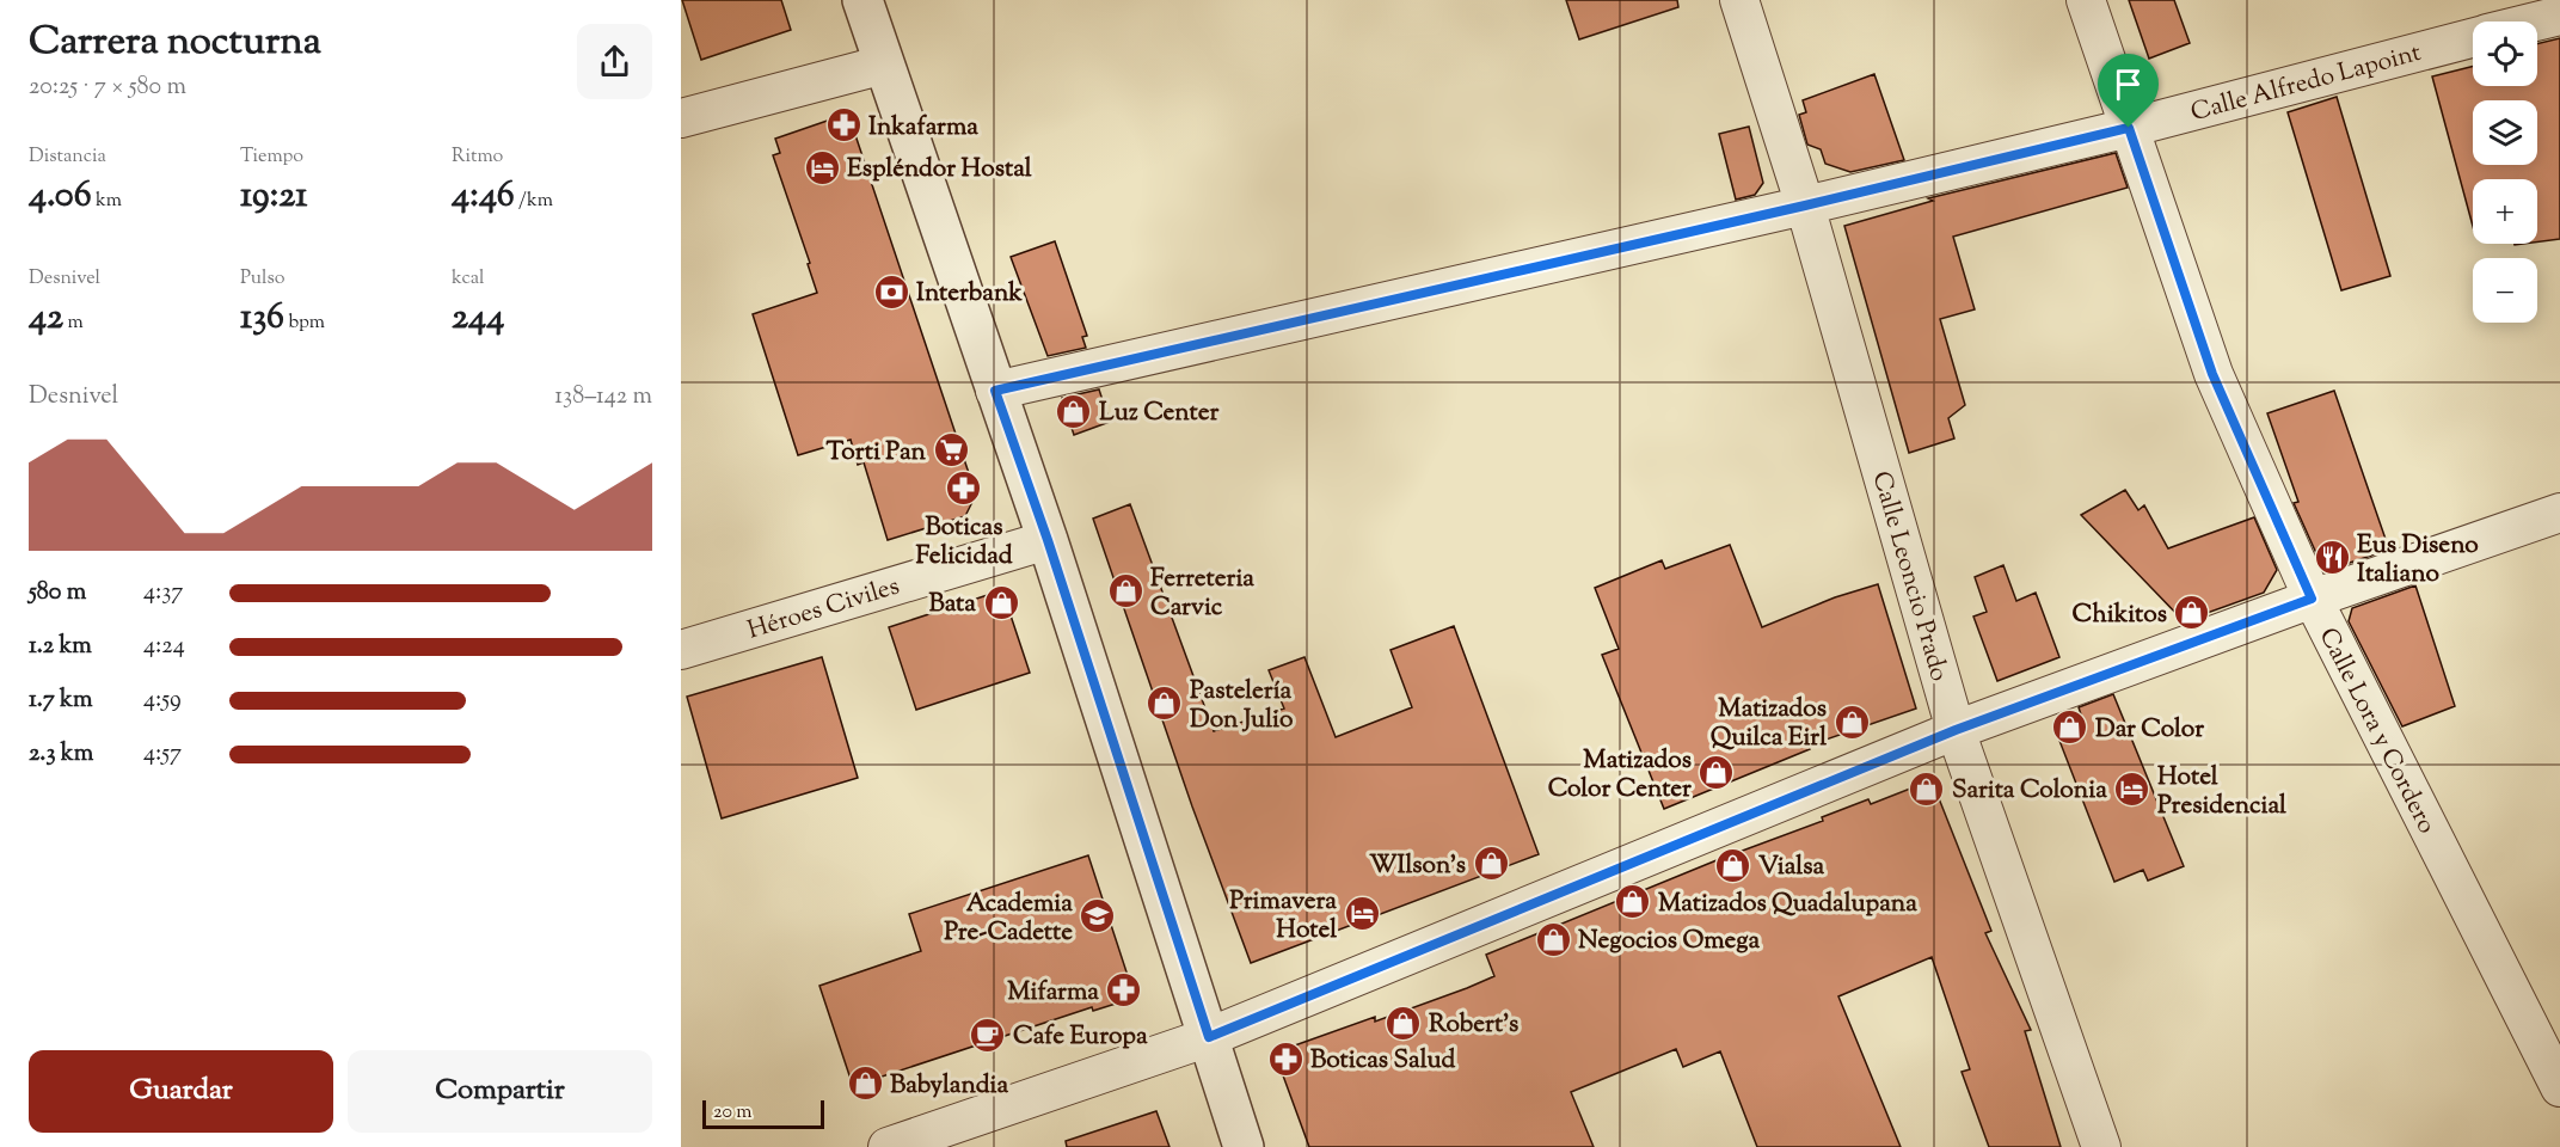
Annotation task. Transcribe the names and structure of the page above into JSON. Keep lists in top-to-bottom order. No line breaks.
{"streets":{"street":["Calle Alfredo Lapoint","Calle Leoncio Prado","Héroes Civiles","Calle Lora y Cordero"]},"crossings":[["Calle Alfredo Lapoint","Calle Leoncio Prado"],["Calle Alfredo Lapoint","Calle Lora y Cordero"]],"places":{"pharmacy":["Inkafarma","Boticas Felicidad","Mifarma","Boticas Salud"],"hotel":["Espléndor Hostal","Hotel Presidencial","Primavera Hotel"],"bank":["Interbank"],"shop":["Luz Center","Ferreteria Carvic","Bata","Chikitos","Pastelería Don Julio","Matizados Quilca Eirl","Dar Color","Matizados Color Center","Sarita Colonia","WIlson's","Vialsa","Matizados Quadalupana","Negocios Omega","Robert's","Babylandia"],"supermarket":["Torti Pan"],"restaurant":["Eus Diseno Italiano"],"school or university":["Academia Pre-Cadette"],"cafe":["Cafe Europa"]},"scale_bar":"20 m","page":{"heading":["Carrera nocturna","20:25 · 7 × 580 m"],"map_buttons":["+","−"],"stats":[["Distancia","4.06 km"],["Tiempo","19:21"],["Ritmo","4:46 /km"],["Desnivel","42 m"],["Pulso","136 bpm"],["kcal","244"]],"chart":["Desnivel","138–142 m"],"list":[{"name":"580 m","note":"4:37"},{"name":"1.2 km","note":"4:24"},{"name":"1.7 km","note":"4:59"},{"name":"2.3 km","note":"4:57"}],"buttons":["Guardar","Compartir"],"scale":"20 m"}}
